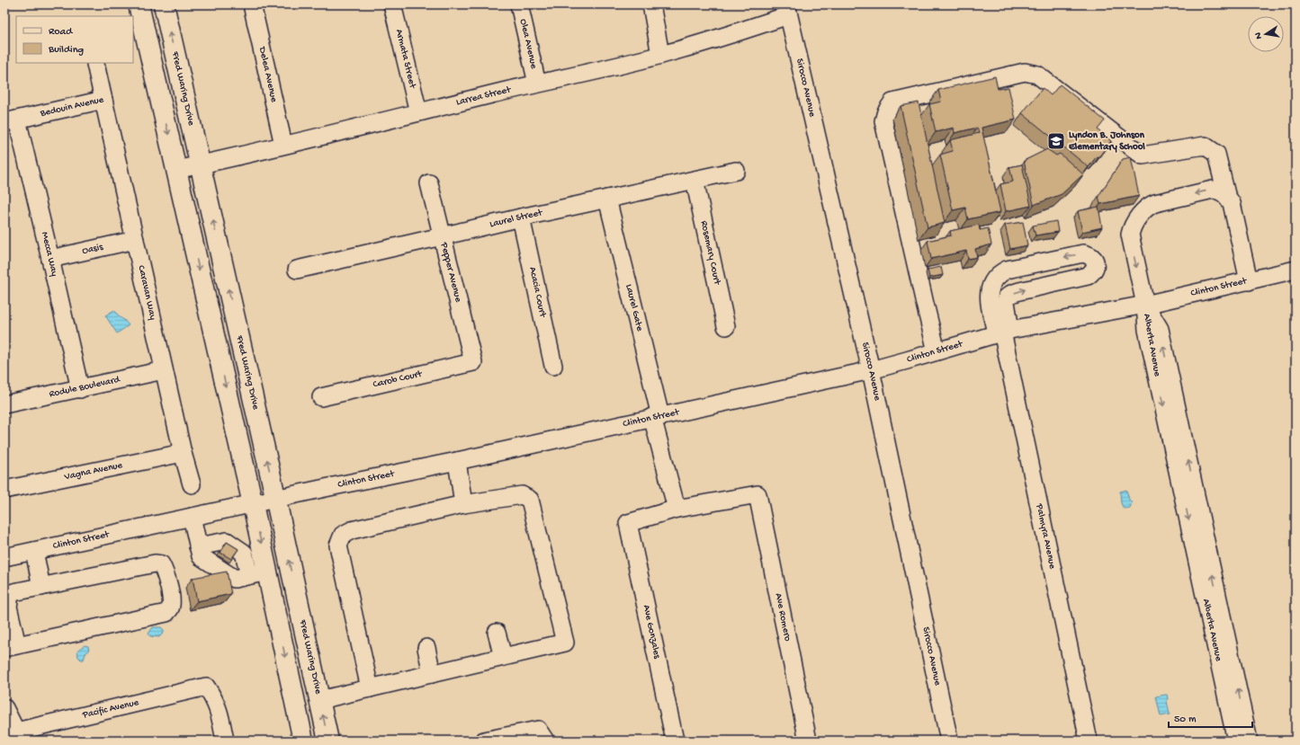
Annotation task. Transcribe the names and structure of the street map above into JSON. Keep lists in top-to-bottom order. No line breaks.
{"streets":{"main road":["Fred Waring Drive"],"street":["Olea Avenue","Armata Street","Delea Avenue","Sirocco Avenue","Larrea Street","Bedouin Avenue","Laurel Street","Oasis","Mecca Way","Rosemary Court","Pepper Avenue","Clinton Street","Caravan Way","Acacia Court","Laurel Gate","Alberta Avenue","Carob Court","Rodule Boulevard","Vagna Avenue","Palmyra Avenue","Ave Romero","Ave Gonzales","Pacific Avenue"]},"crossings":[["Olea Avenue","Larrea Street"],["Armata Street","Larrea Street"],["Delea Avenue","Larrea Street"],["Fred Waring Drive","Larrea Street"],["Fred Waring Drive","Clinton Street"],["Sirocco Avenue","Larrea Street"],["Sirocco Avenue","Clinton Street"],["Bedouin Avenue","Mecca Way"],["Bedouin Avenue","Caravan Way"],["Laurel Street","Rosemary Court"],["Laurel Street","Pepper Avenue"],["Laurel Street","Acacia Court"],["Laurel Street","Laurel Gate"],["Oasis","Mecca Way"],["Oasis","Caravan Way"],["Mecca Way","Rodule Boulevard"],["Pepper Avenue","Carob Court"],["Clinton Street","Laurel Gate"],["Clinton Street","Alberta Avenue"],["Clinton Street","Palmyra Avenue"],["Caravan Way","Rodule Boulevard"],["Caravan Way","Vagna Avenue"],["Laurel Gate","Ave Romero"],["Laurel Gate","Ave Gonzales"],["Ave Romero","Ave Gonzales"]],"places":{"school or university":["Lyndon B. Johnson Elementary School"]},"legend":["Road","Building"],"scale_bar":"50 m","north":"left"}
